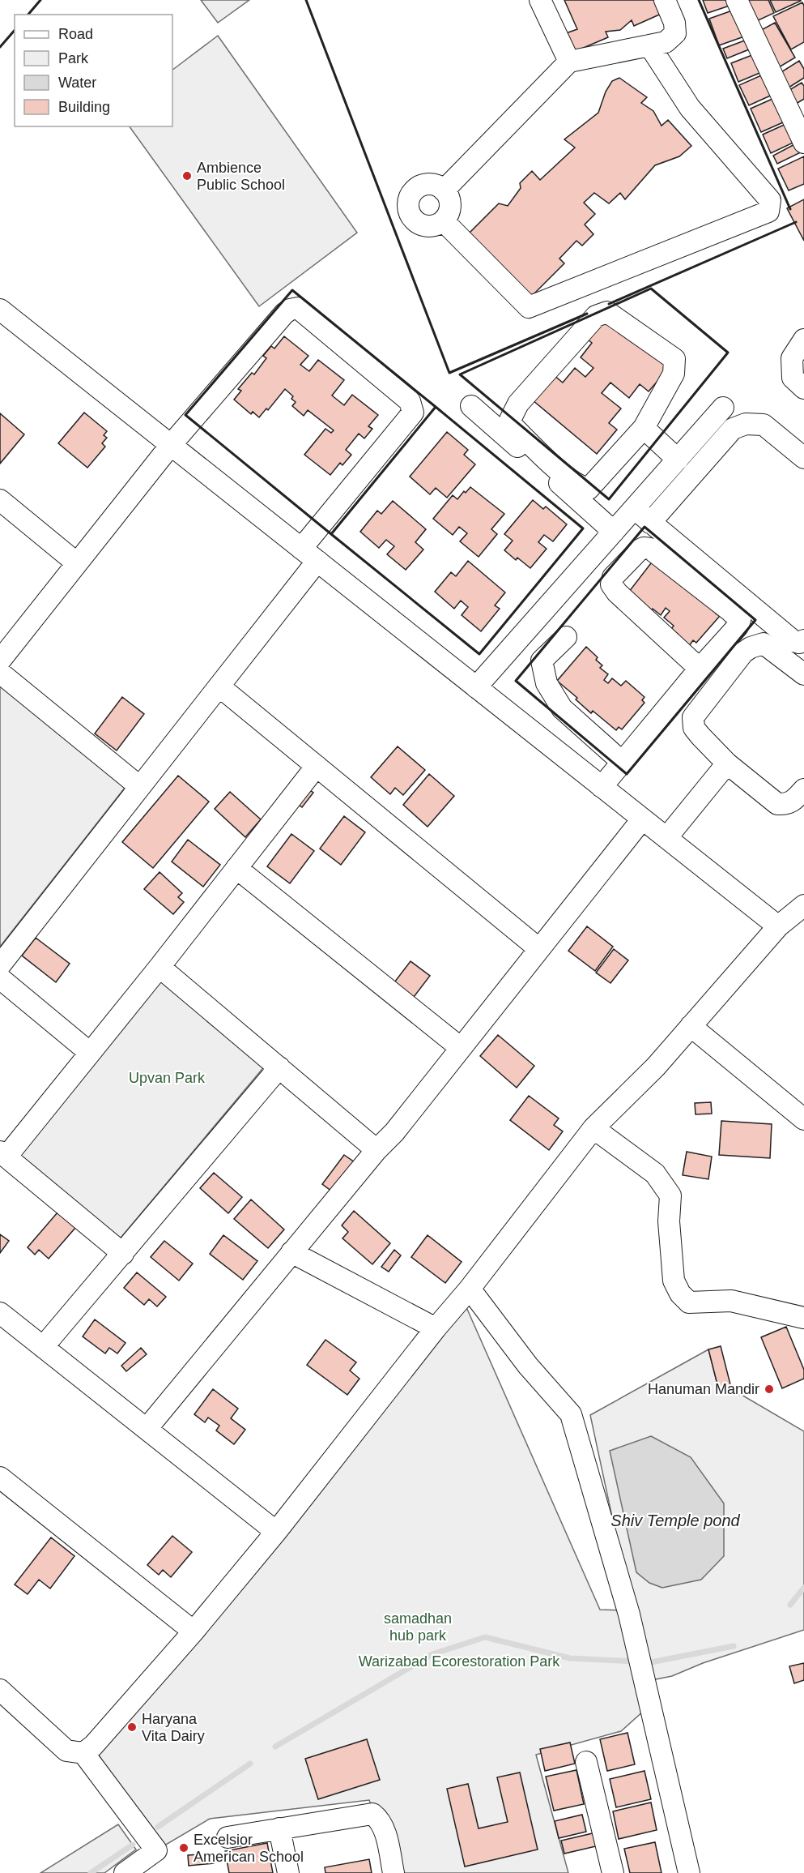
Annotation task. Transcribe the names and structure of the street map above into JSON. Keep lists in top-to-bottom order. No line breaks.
{"water":["Shiv Temple pond"],"parks":["Upvan Park","samadhan hub park","Warizabad Ecorestoration Park"],"places":["Ambience Public School","Hanuman Mandir","Haryana Vita Dairy","Excelsior American School"],"legend":["Road","Park","Water","Building"]}
